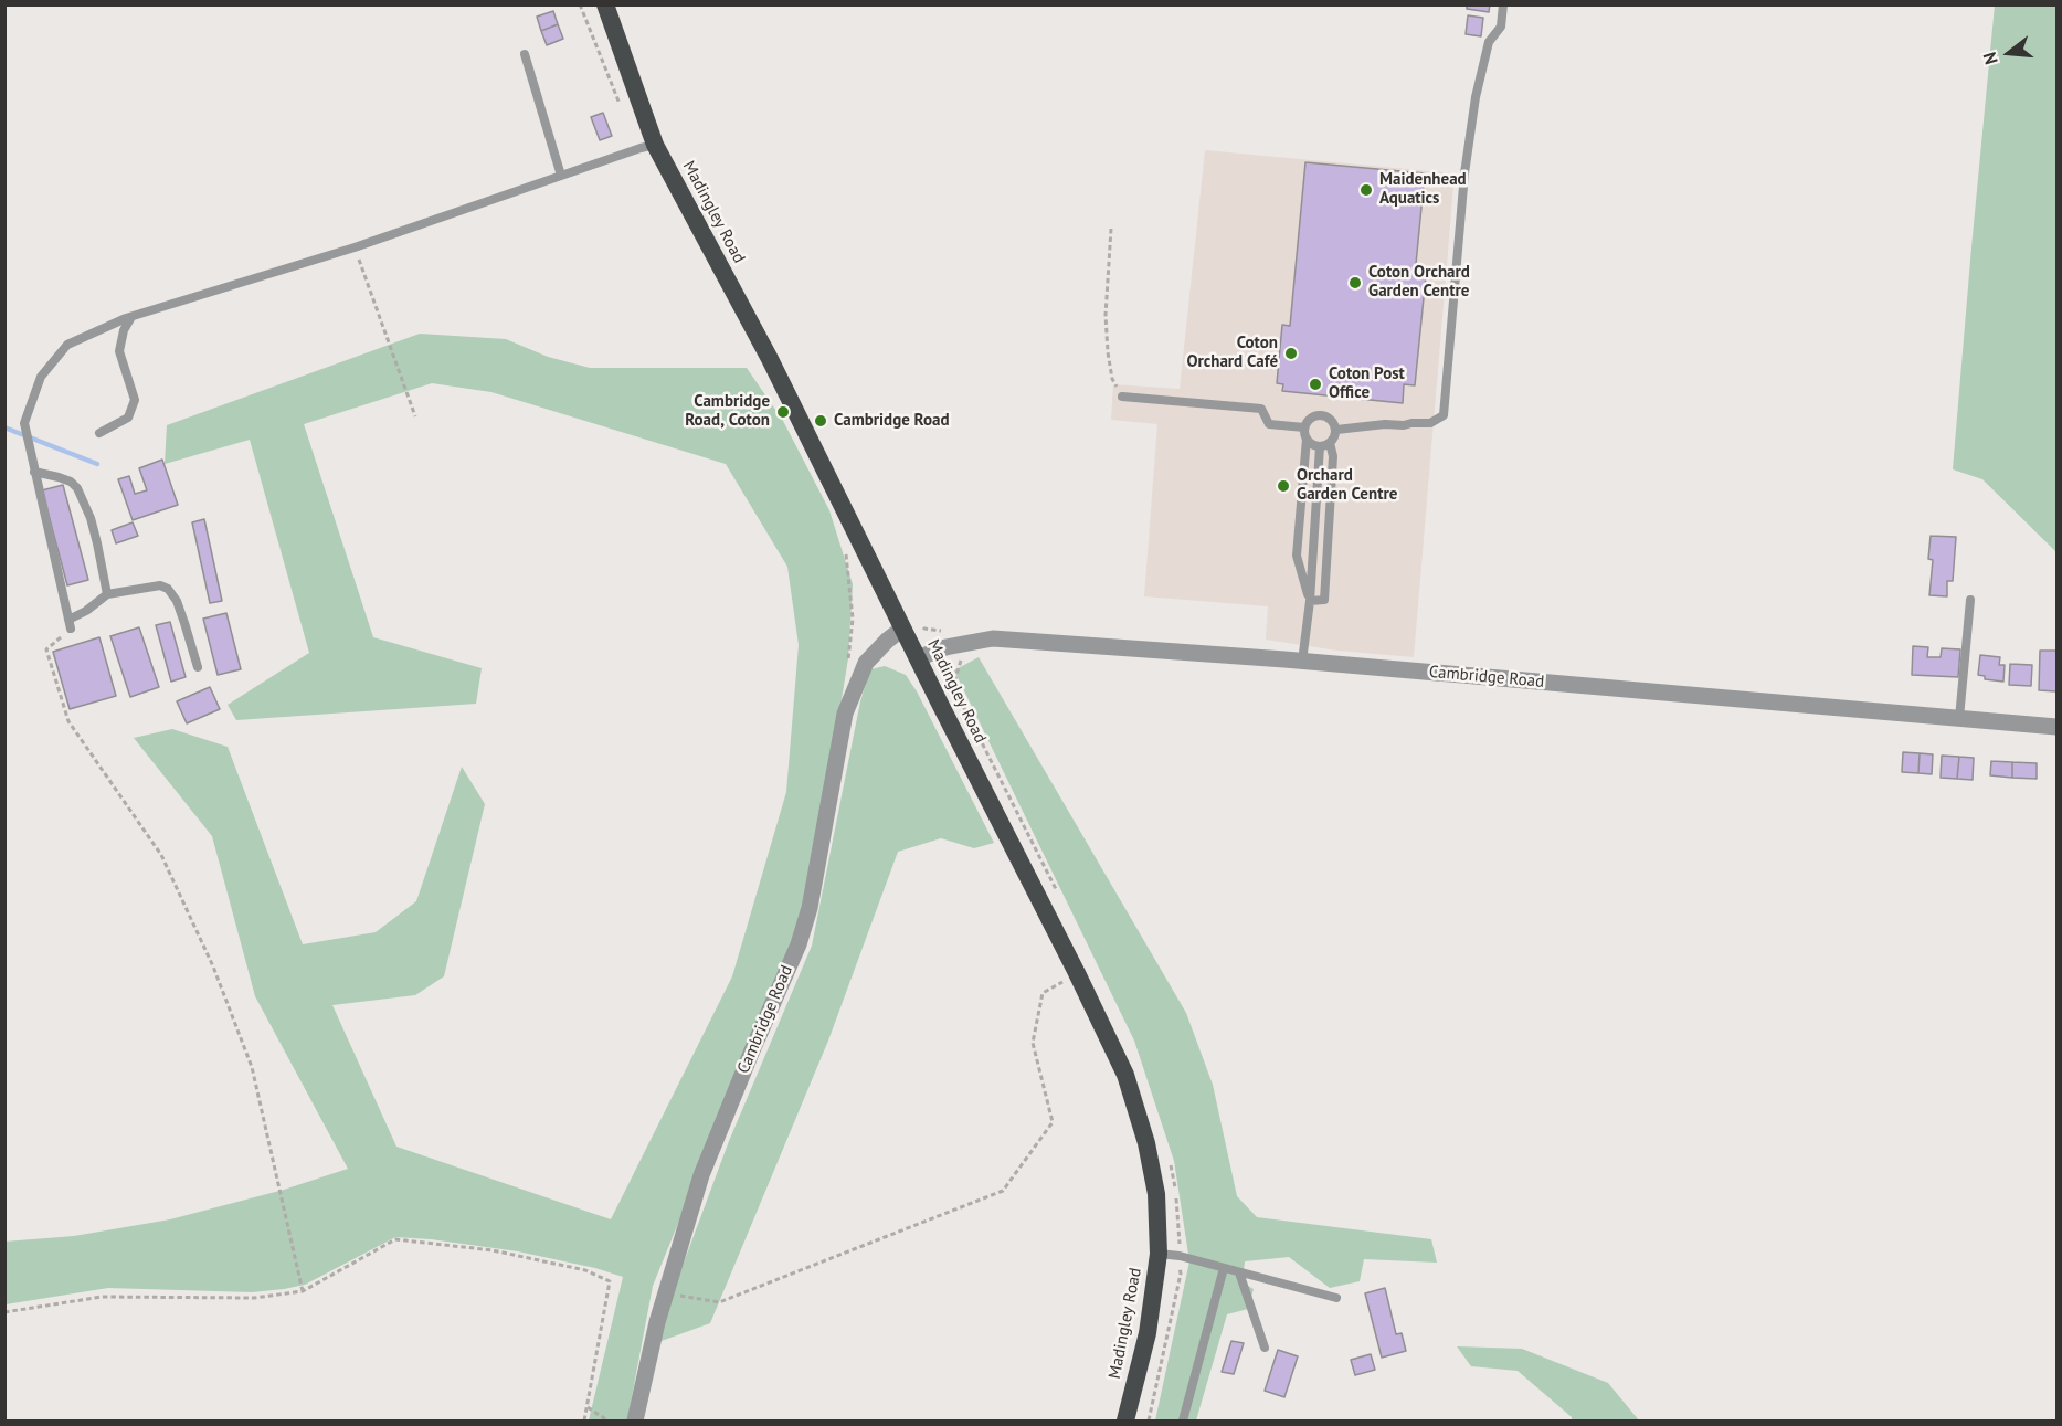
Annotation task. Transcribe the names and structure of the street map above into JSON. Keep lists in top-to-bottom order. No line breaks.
{"streets":{"highway":["Madingley Road"],"street":["Cambridge Road"]},"crossings":[["Madingley Road","Cambridge Road"]],"places":["Maidenhead Aquatics","Coton Orchard Garden Centre","Coton Orchard Café","Coton Post Office","Cambridge Road, Coton","Cambridge Road","Orchard Garden Centre"],"north":"left"}
